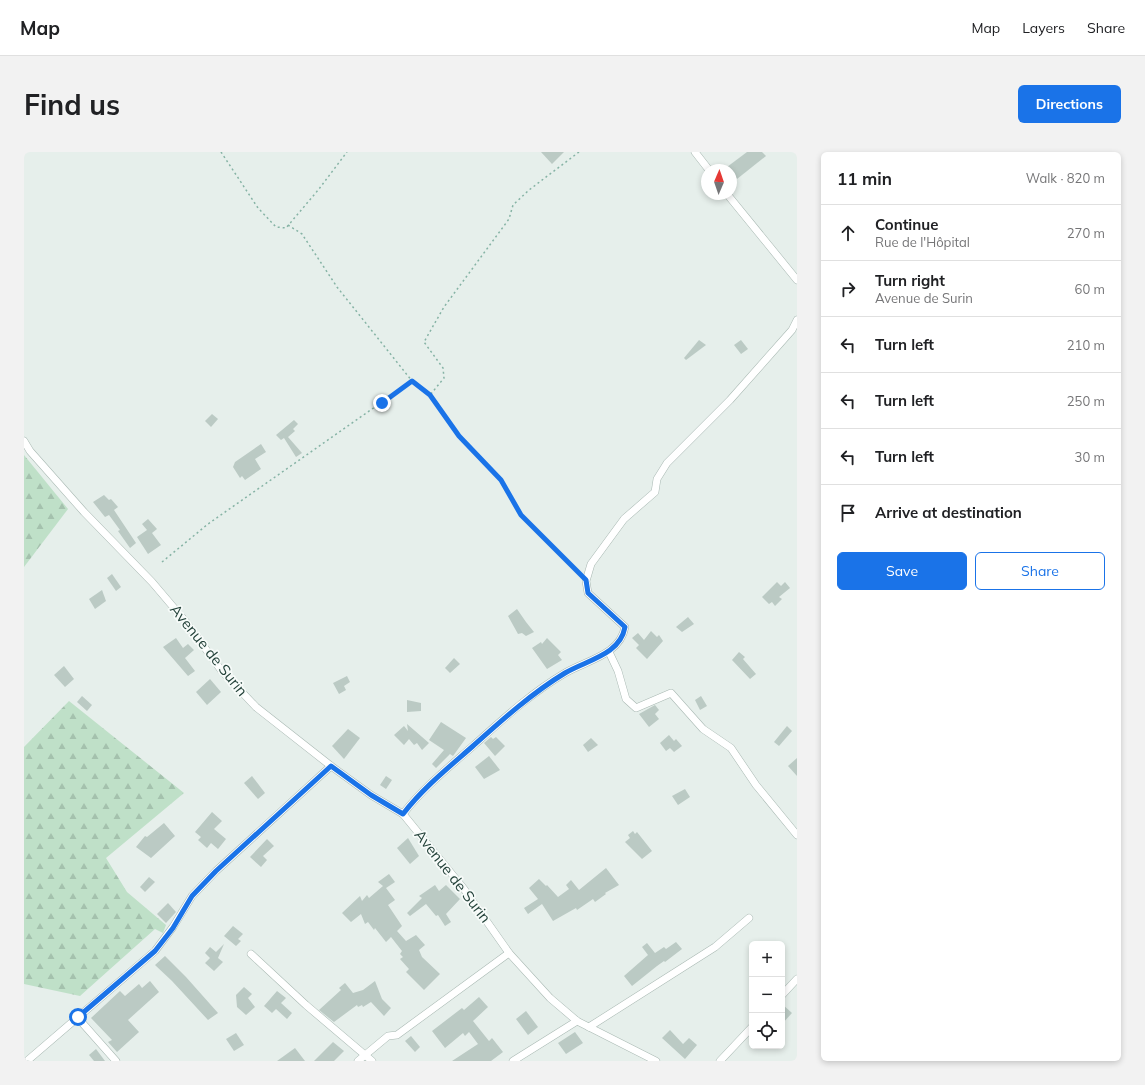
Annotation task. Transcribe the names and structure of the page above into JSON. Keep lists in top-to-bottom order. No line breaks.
{"streets":{"street":["Avenue de Surin"]},"north":"top","page":{"header":"Map","nav":["Map","Layers","Share"],"buttons":["Directions",["Save","Share"]],"title":"Find us","heading":["11 min","Walk · 820 m"],"list":[["Continue","Rue de l'Hôpital","270 m"],["Turn right","Avenue de Surin","60 m"],["Turn left","210 m"],["Turn left","250 m"],["Turn left","30 m"],"Arrive at destination"],"map_buttons":["+","−"]}}
